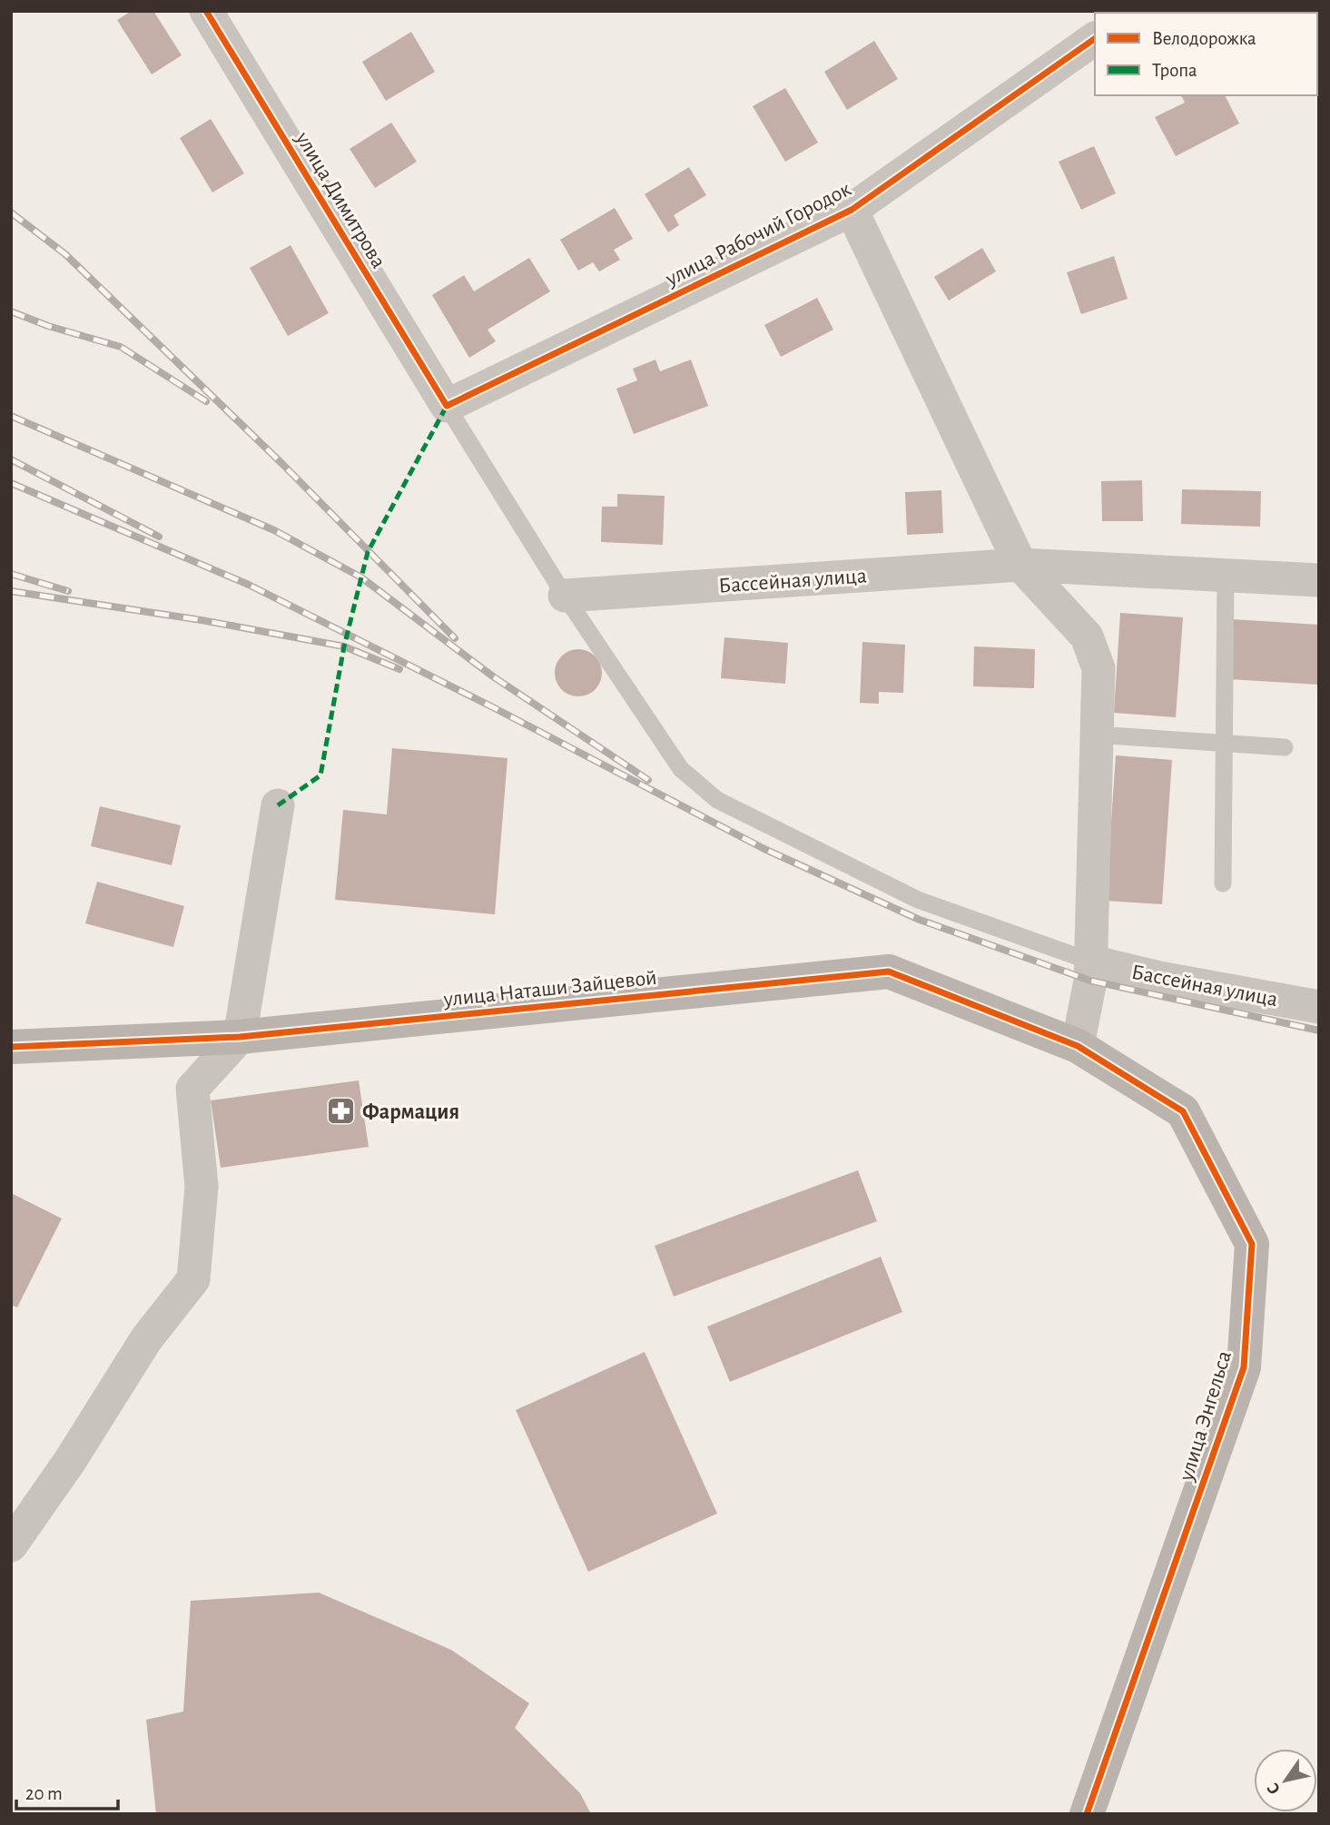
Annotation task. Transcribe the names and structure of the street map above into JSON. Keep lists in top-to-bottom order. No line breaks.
{"streets":{"street":["улица Димитрова","улица Рабочий Городок","Бассейная улица","улица Наташи Зайцевой","улица Энгельса"]},"crossings":[["улица Димитрова","улица Рабочий Городок"],["улица Наташи Зайцевой","улица Энгельса"]],"places":{"pharmacy":["Фармация"]},"legend":["Велодорожка","Тропа"],"scale_bar":"20 m","north":"bottom left"}
